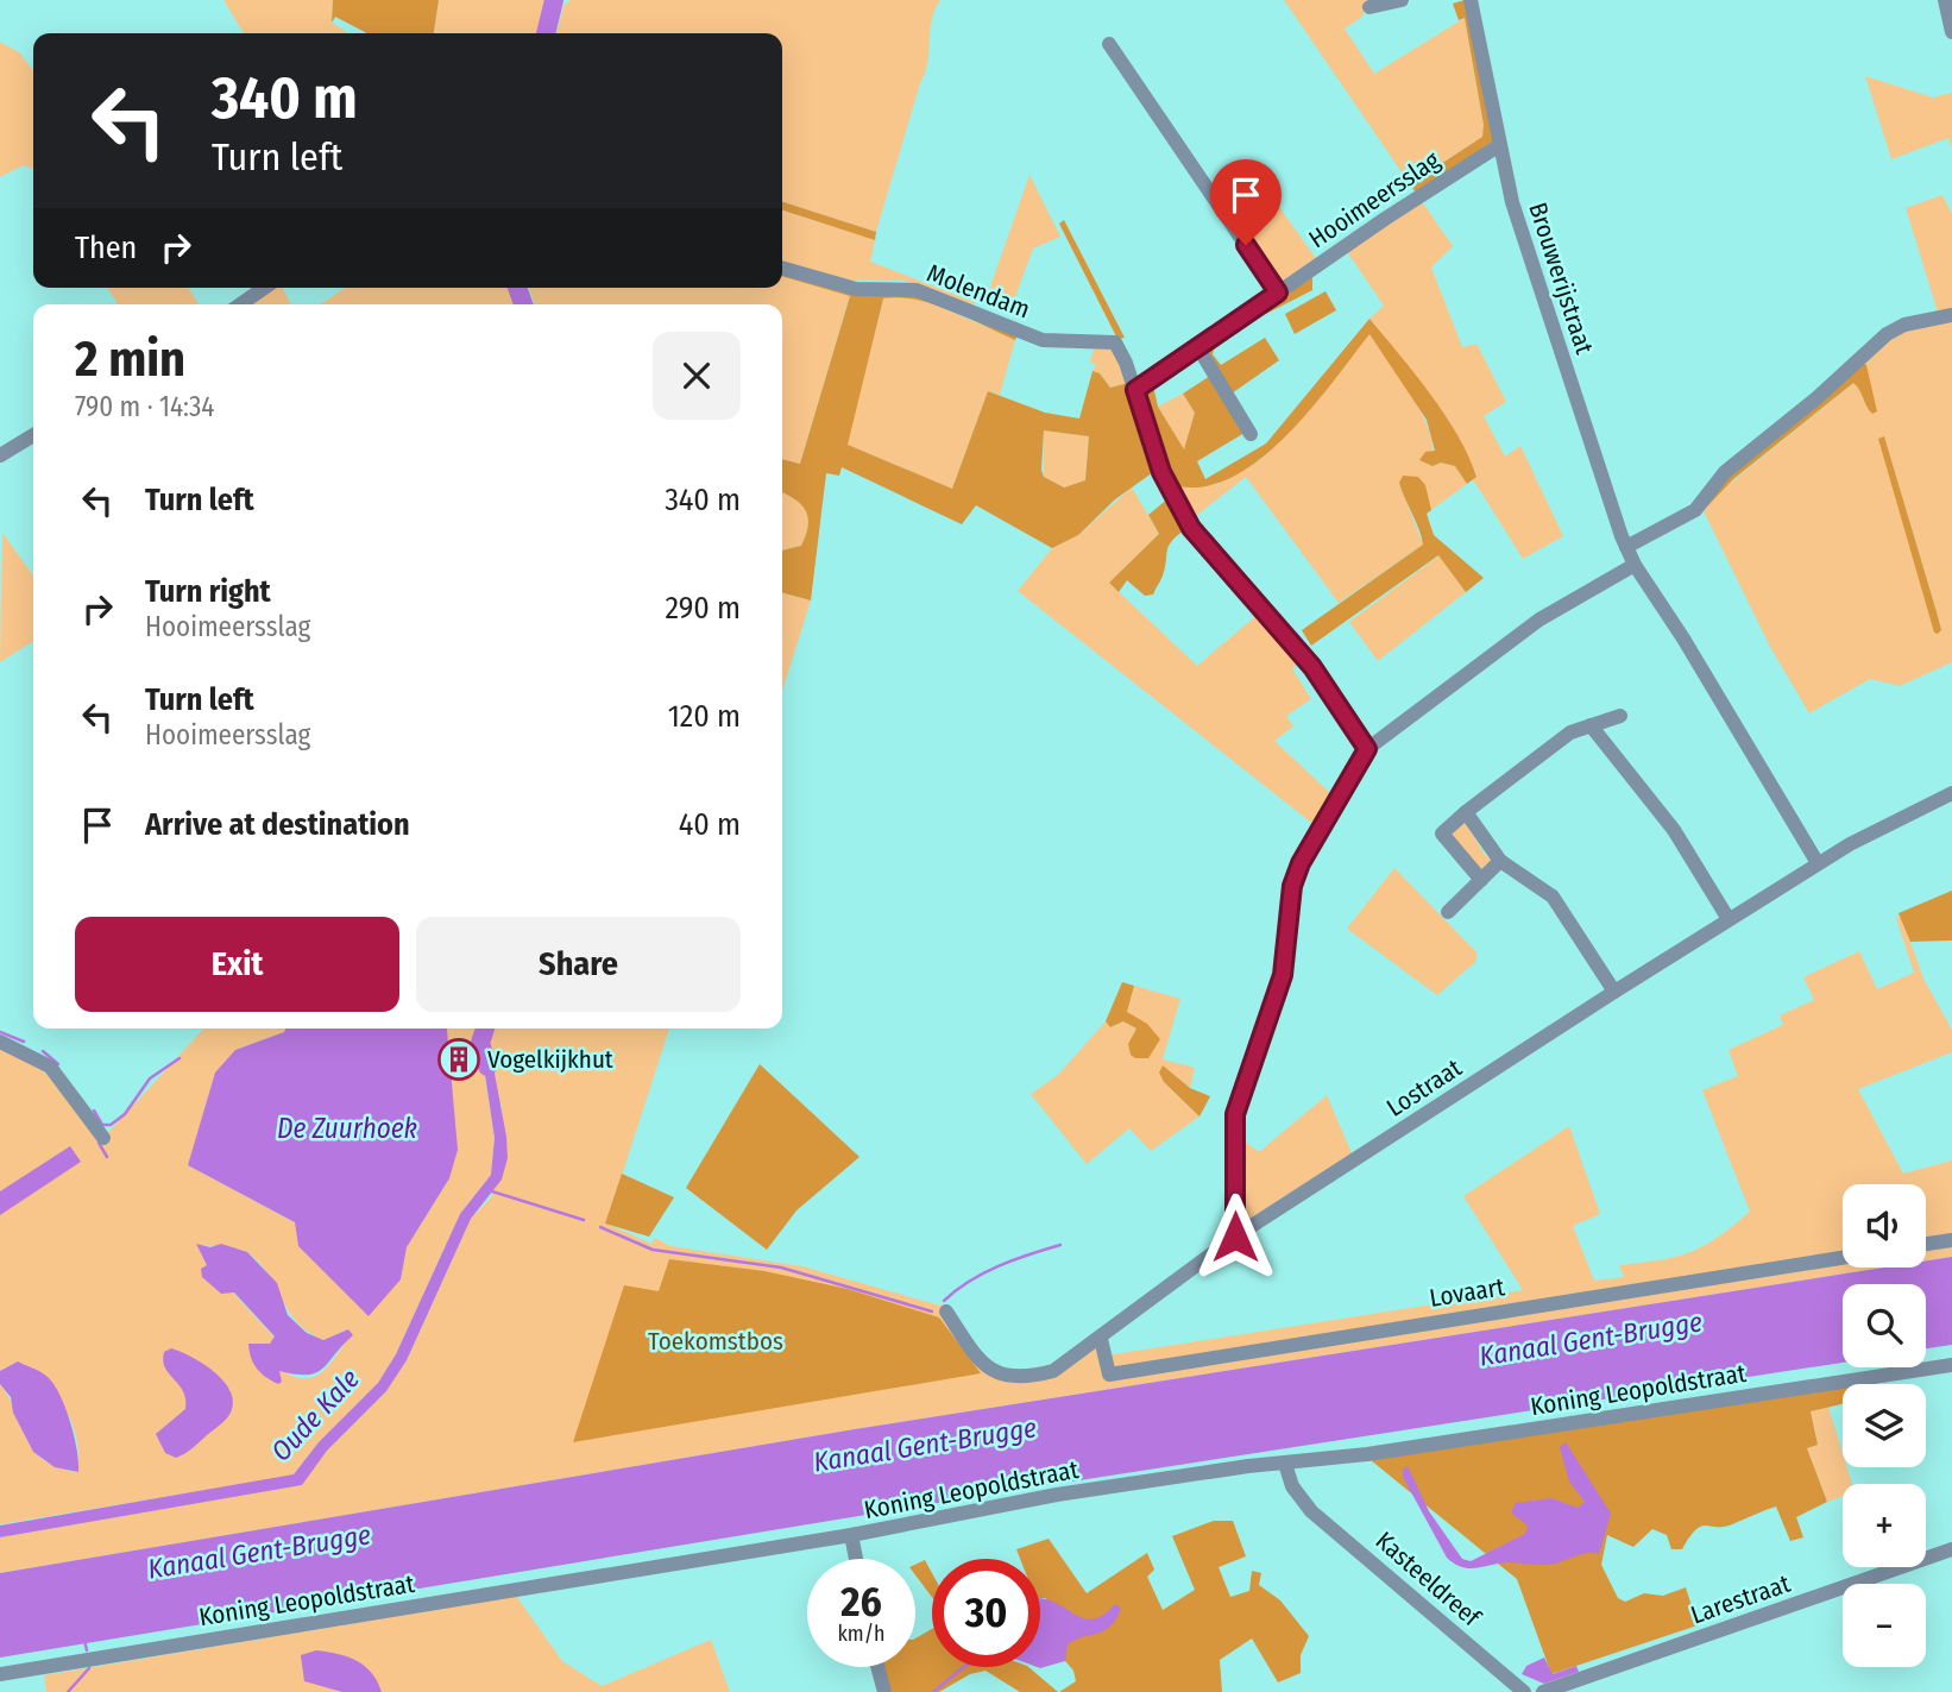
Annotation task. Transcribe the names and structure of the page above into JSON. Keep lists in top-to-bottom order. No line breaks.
{"streets":{"street":["Hooimeersslag","Brouwerijstraat","Molendam","Lostraat","Lovaart","Koning Leopoldstraat","Kasteeldreef","Larestraat"]},"crossings":[["Hooimeersslag","Brouwerijstraat"],["Hooimeersslag","Molendam"],["Brouwerijstraat","Lostraat"],["Lostraat","Lovaart"],["Koning Leopoldstraat","Kasteeldreef"]],"water":["De Zuurhoek","Kanaal Gent-Brugge","Oude Kale"],"parks":["Toekomstbos"],"places":{"building":["Vogelkijkhut"]},"page":{"turn":["340 m","Turn left"],"then":"Then","heading":["2 min","790 m · 14:34"],"list":[{"name":"Turn left","value":"340 m"},{"name":"Turn right","note":"Hooimeersslag","value":"290 m"},{"name":"Turn left","note":"Hooimeersslag","value":"120 m"},{"name":"Arrive at destination","value":"40 m"}],"buttons":["Exit","Share"],"map_buttons":["+","−"],"speed":"26 km/h","limit":"30"}}
